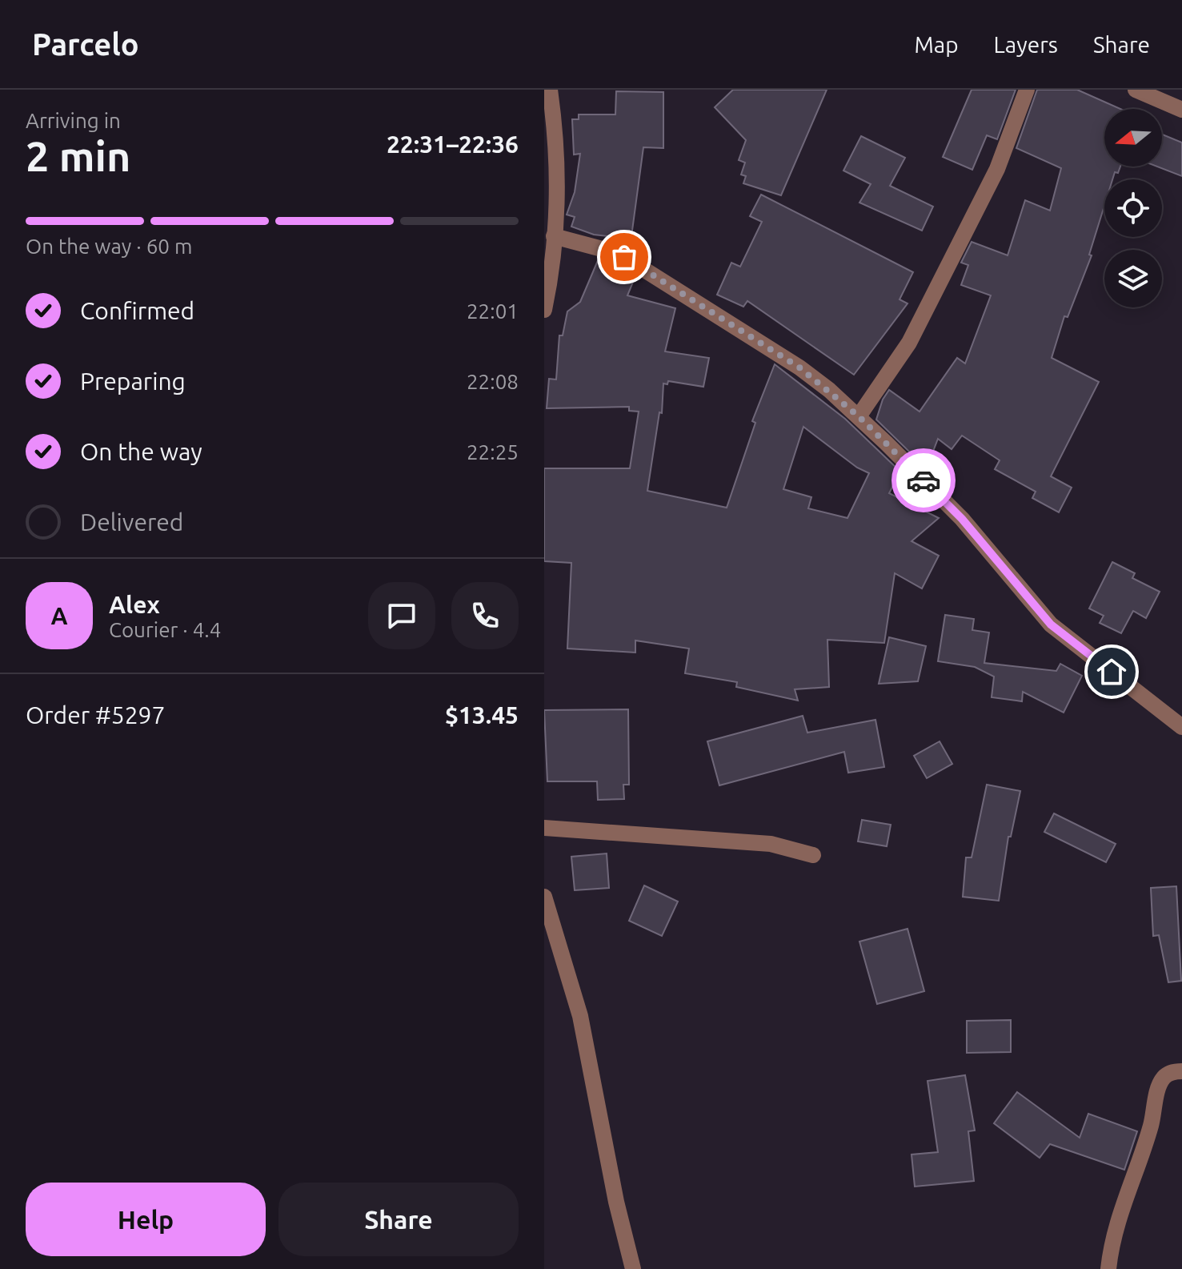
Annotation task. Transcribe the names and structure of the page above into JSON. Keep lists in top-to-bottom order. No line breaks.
{"north":"left","page":{"header":"Parcelo","nav":["Map","Layers","Share"],"heading":["2 min","Arriving in","22:31–22:36"],"panel":["Alex","Courier · 4.4","Order #5297","$13.45"],"bar":"On the way · 60 m","list":[["Confirmed","22:01"],["Preparing","22:08"],["On the way","22:25"],"Delivered"],"round":"A","buttons":["Help","Share"]}}
